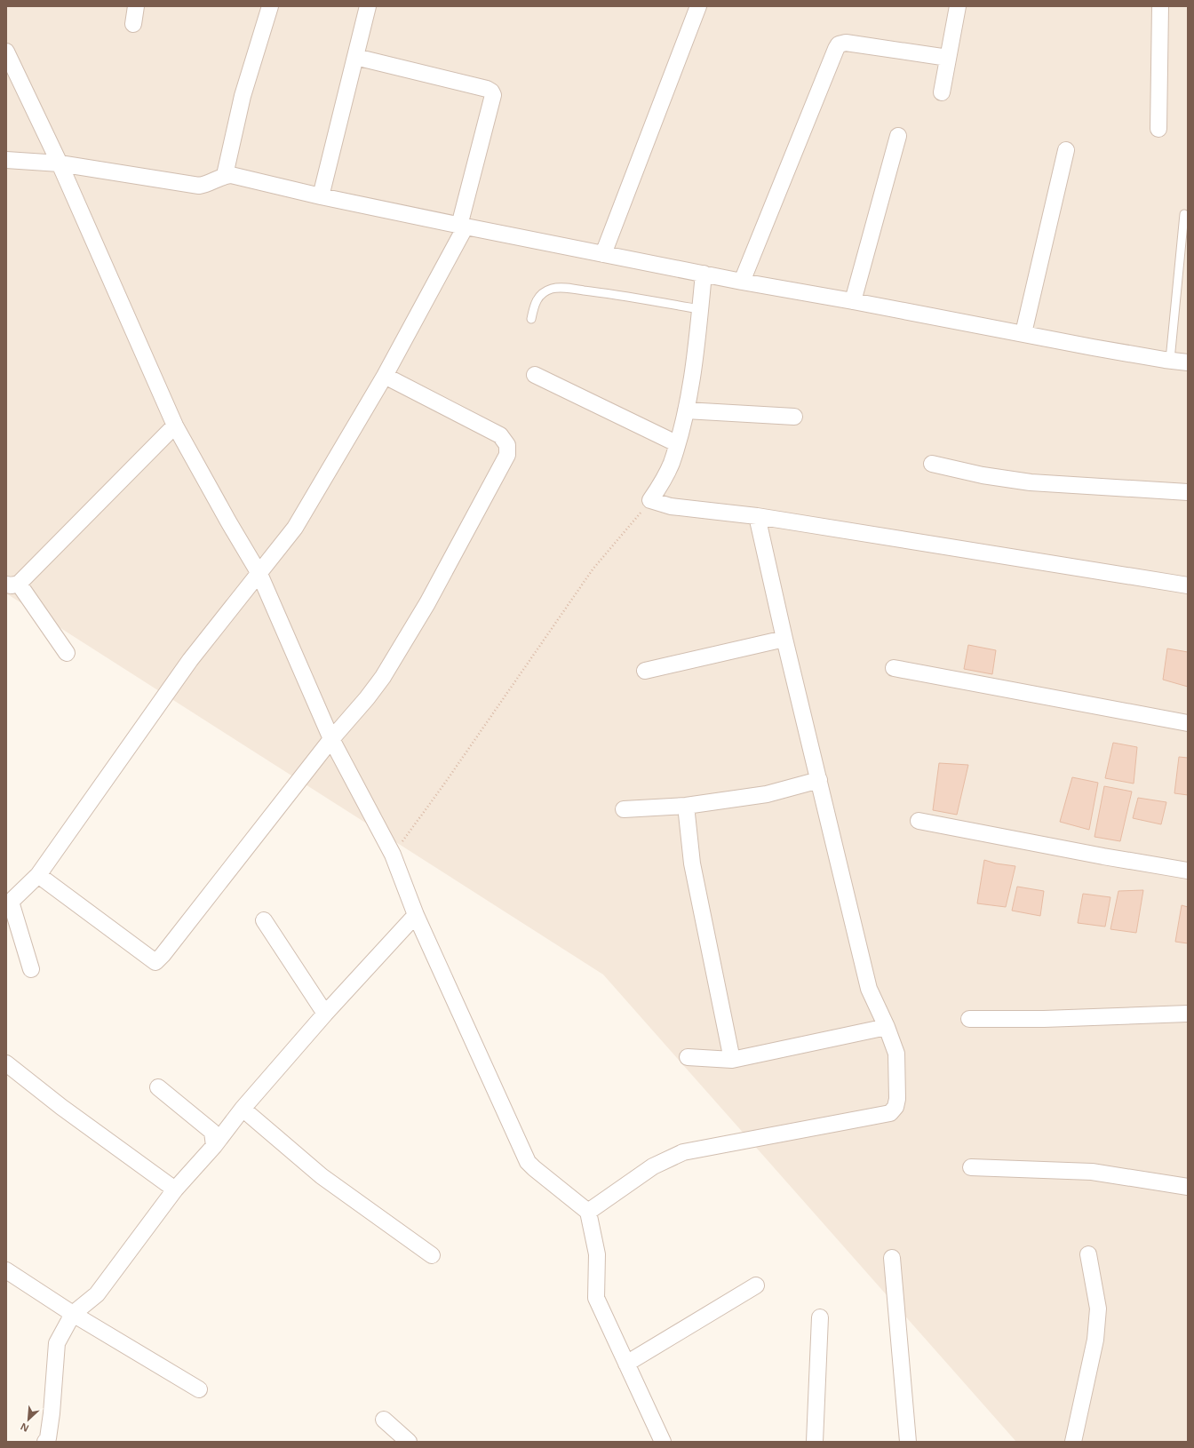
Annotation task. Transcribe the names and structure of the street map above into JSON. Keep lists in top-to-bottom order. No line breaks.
{"north":"bottom left"}
